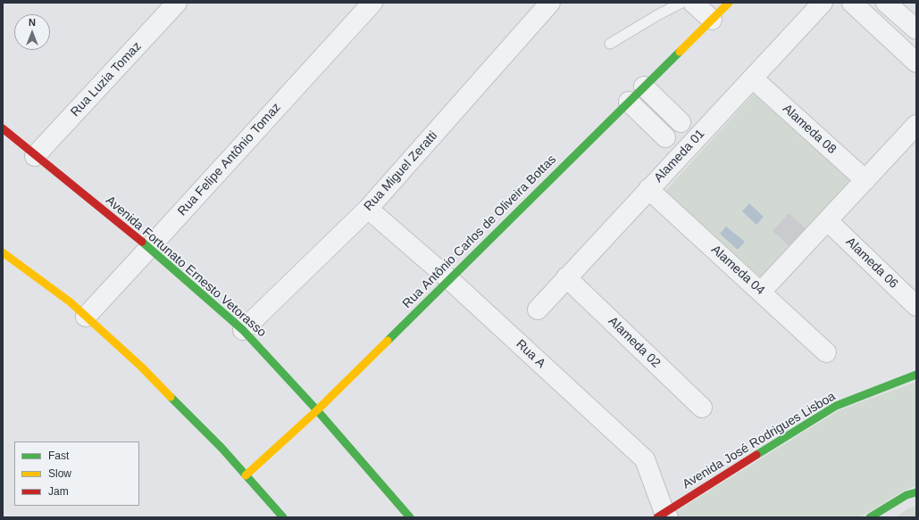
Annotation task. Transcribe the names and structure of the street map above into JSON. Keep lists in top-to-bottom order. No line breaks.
{"streets":{"street":["Rua Luzia Tomaz","Alameda 08","Alameda 01","Rua Felipe Antônio Tomaz","Rua Miguel Zeratti","Rua Antônio Carlos de Oliveira Bottas","Alameda 06","Avenida Fortunato Ernesto Vetorasso","Alameda 04","Alameda 02","Rua A","Avenida José Rodrigues Lisboa"]},"crossings":[["Rua Luzia Tomaz","Avenida Fortunato Ernesto Vetorasso"],["Alameda 08","Alameda 01"],["Alameda 01","Alameda 04"],["Alameda 01","Alameda 02"],["Rua Felipe Antônio Tomaz","Avenida Fortunato Ernesto Vetorasso"],["Rua Miguel Zeratti","Avenida Fortunato Ernesto Vetorasso"],["Rua Miguel Zeratti","Rua A"],["Rua Antônio Carlos de Oliveira Bottas","Avenida Fortunato Ernesto Vetorasso"],["Rua Antônio Carlos de Oliveira Bottas","Rua A"],["Rua A","Avenida José Rodrigues Lisboa"]],"legend":["Fast","Slow","Jam"],"north":"top"}
